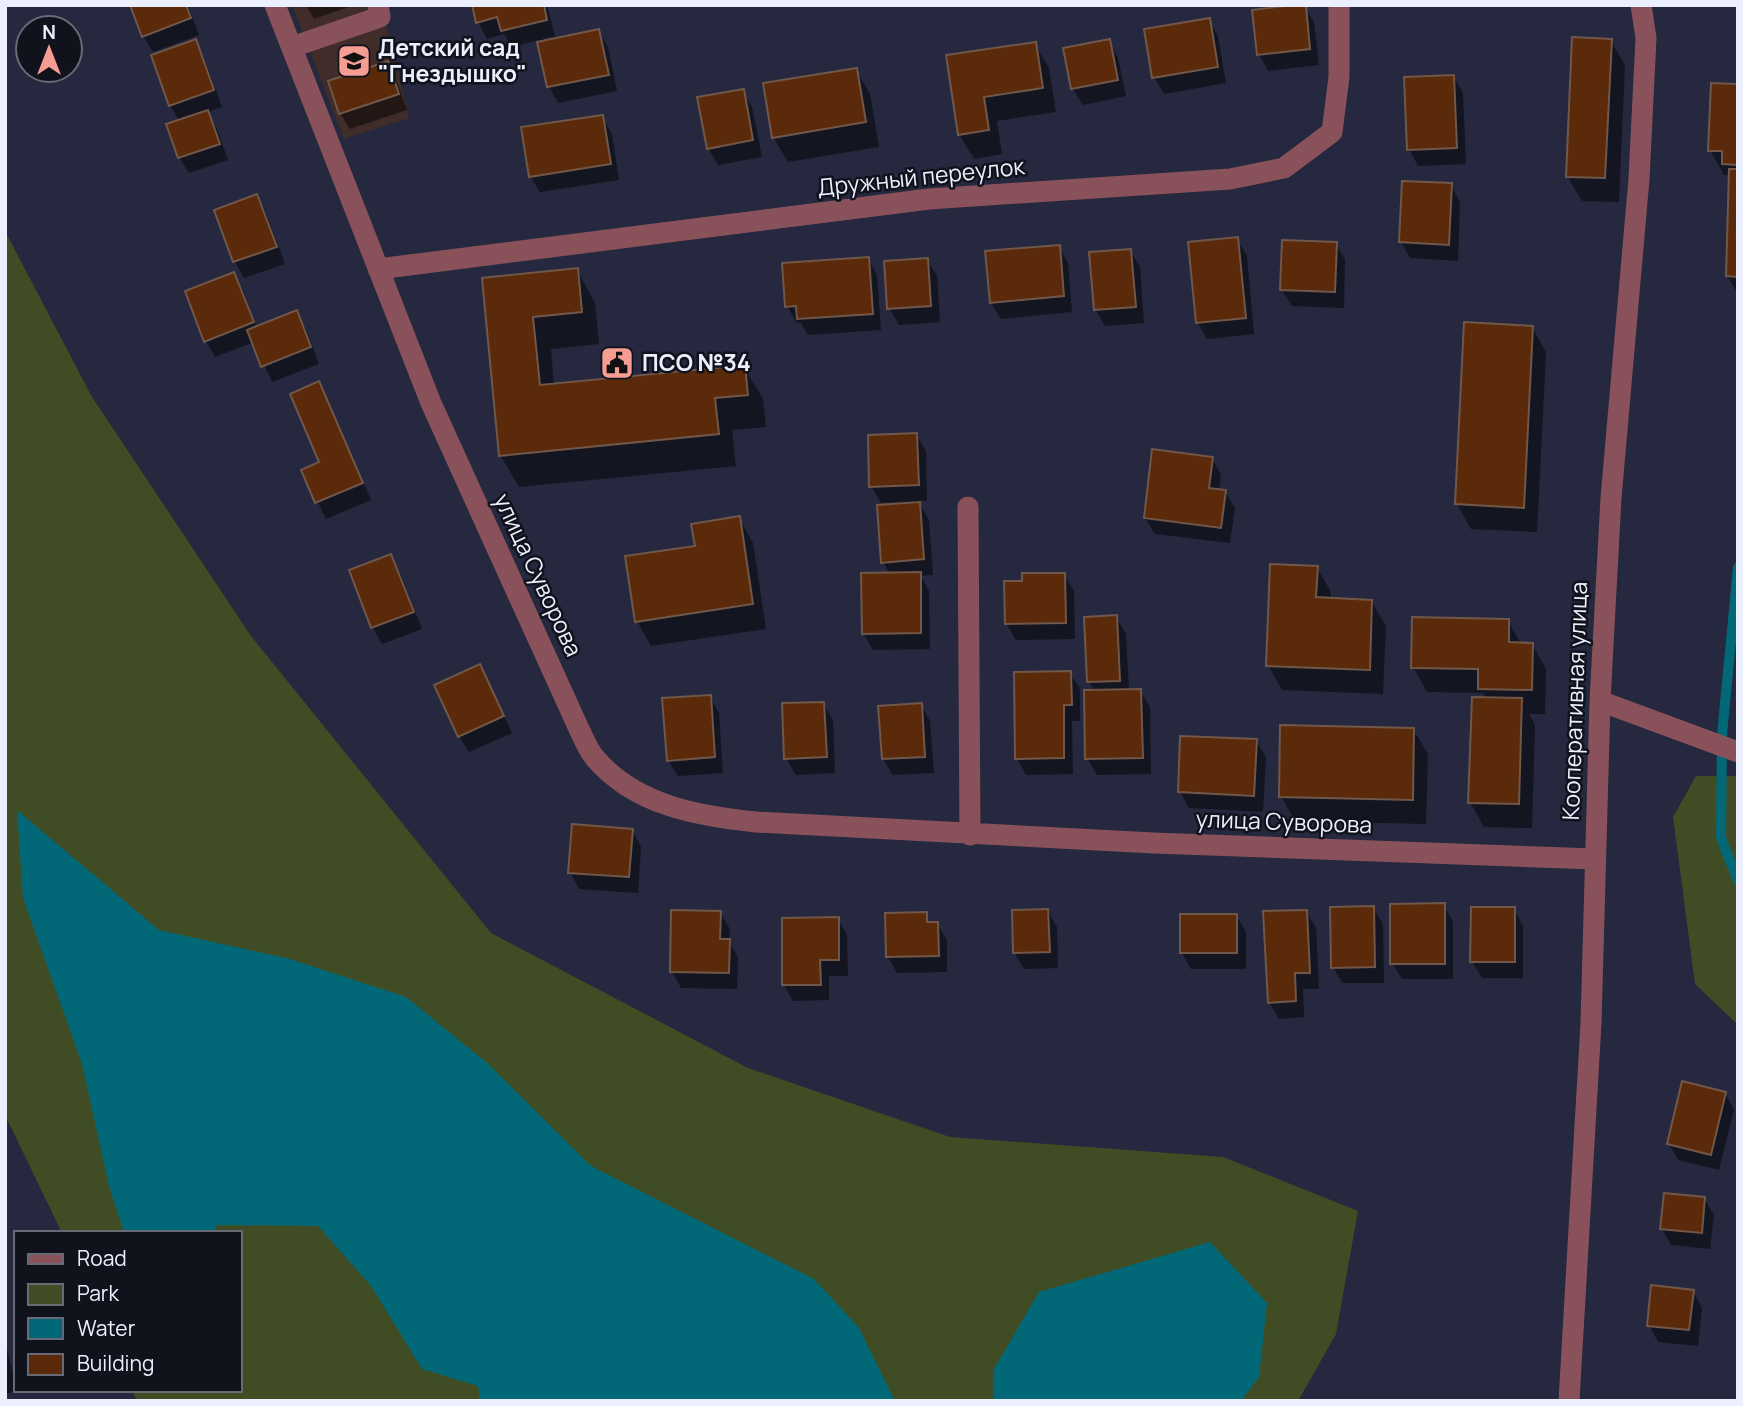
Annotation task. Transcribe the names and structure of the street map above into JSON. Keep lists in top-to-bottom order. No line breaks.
{"streets":{"street":["Дружный переулок","улица Суворова","Кооперативная улица"]},"crossings":[["Дружный переулок","улица Суворова"],["улица Суворова","Кооперативная улица"]],"places":{"school or university":["Детский сад \"Гнездышко\""],"public building":["ПСО №34"]},"legend":["Road","Park","Water","Building"],"north":"top"}
